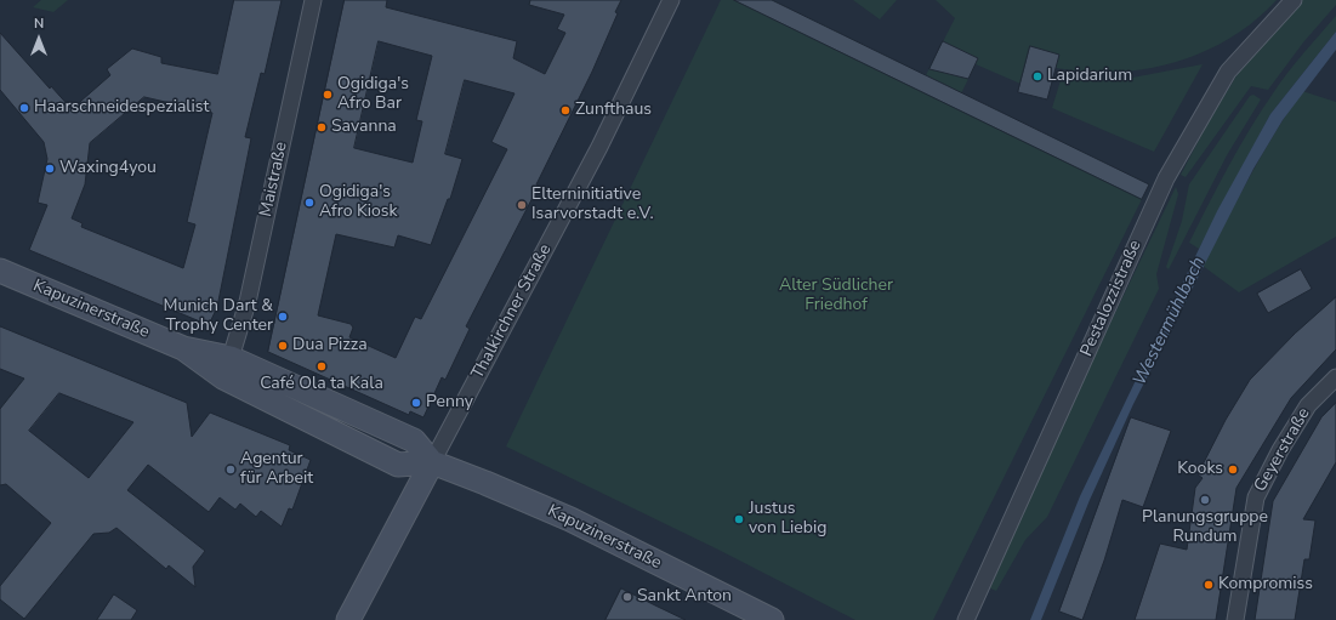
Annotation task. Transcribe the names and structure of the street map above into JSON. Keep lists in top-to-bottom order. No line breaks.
{"streets":{"main road":["Kapuzinerstraße","Thalkirchner Straße"],"street":["Maistraße","Pestalozzistraße","Geyerstraße"]},"crossings":[["Maistraße","Kapuzinerstraße"],["Kapuzinerstraße","Thalkirchner Straße"]],"water":["Westermühlbach"],"parks":["Alter Südlicher Friedhof"],"places":["Lapidarium","Ogidiga's Afro Bar","Haarschneidespezialist","Zunfthaus","Savanna","Waxing4you","Ogidiga's Afro Kiosk","Elterninitiative Isarvorstadt e.V.","Munich Dart & Trophy Center","Dua Pizza","Café Ola ta Kala","Penny","Agentur für Arbeit","Kooks","Planungsgruppe Rundum","Justus von Liebig","Kompromiss","Sankt Anton"],"north":"top"}
